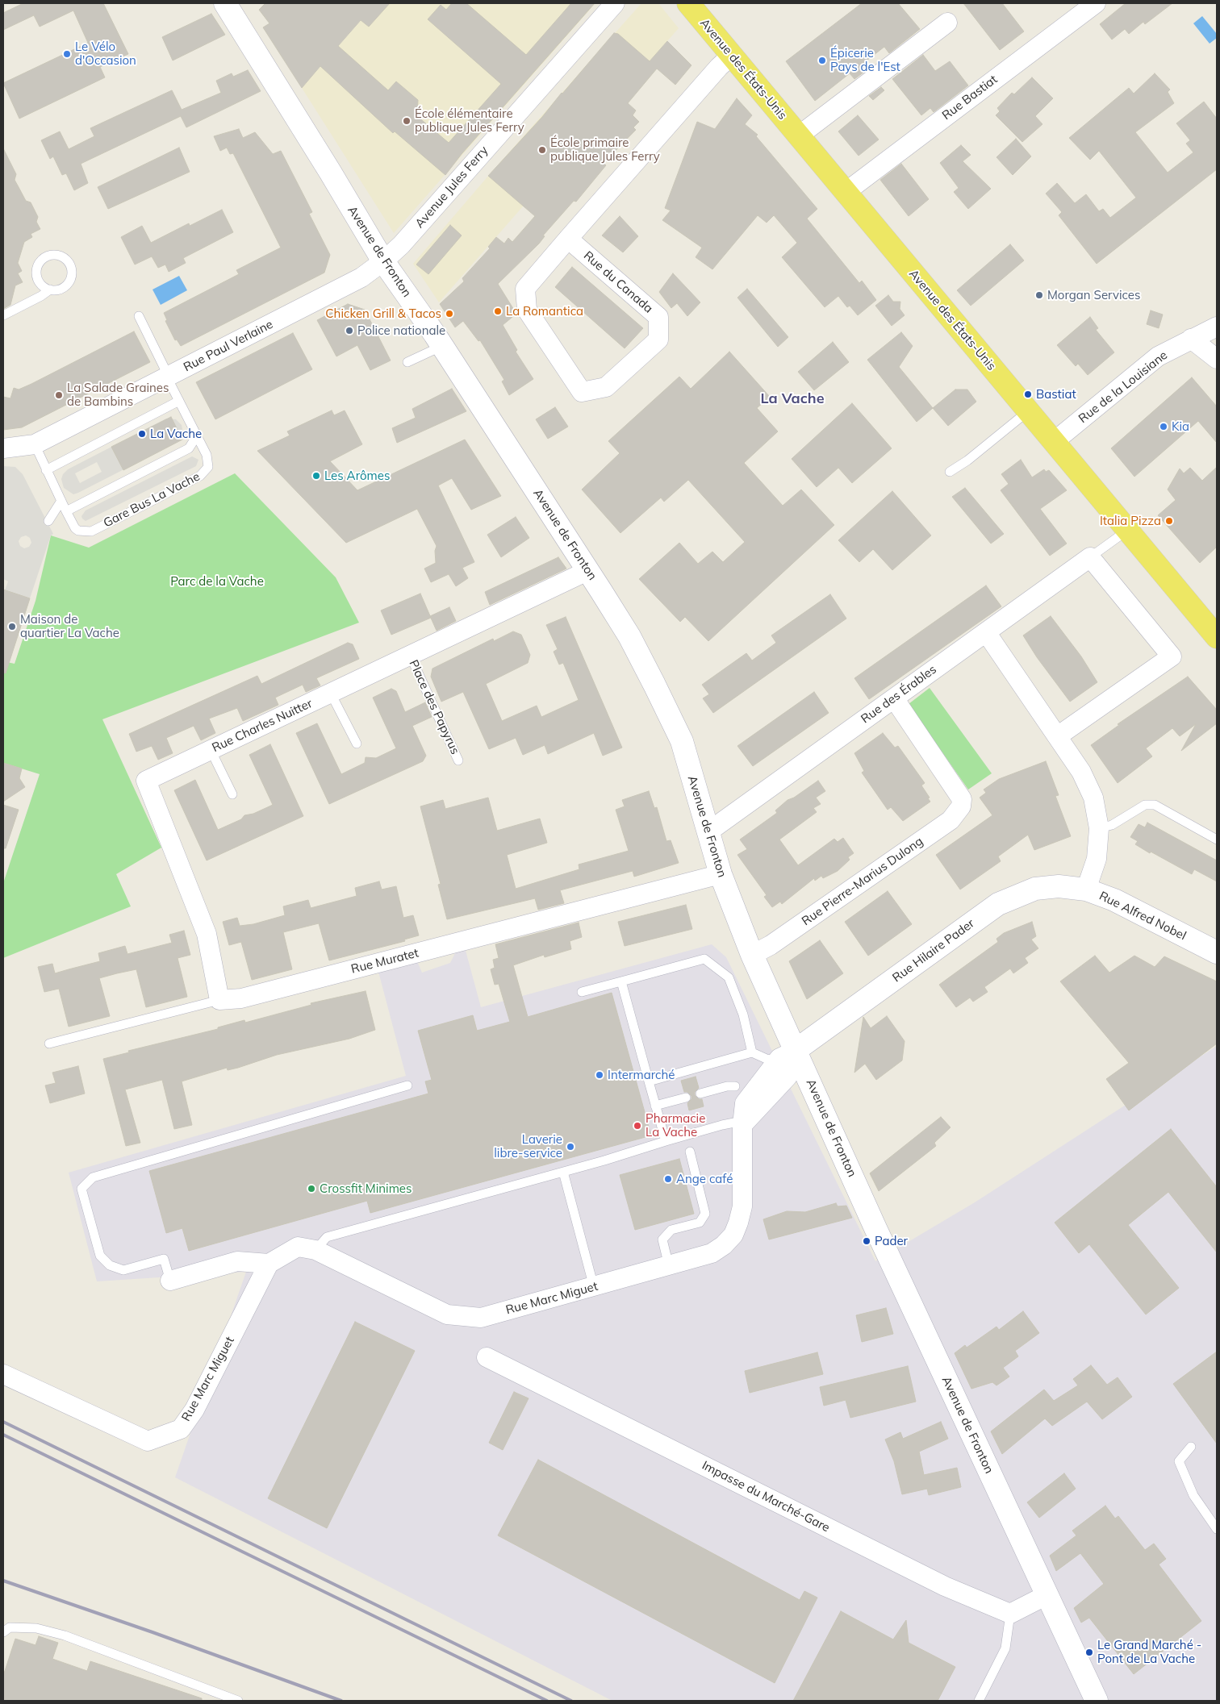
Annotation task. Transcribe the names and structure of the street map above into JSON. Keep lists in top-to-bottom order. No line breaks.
{"streets":{"main road":["Avenue des États-Unis"],"street":["Rue Bastiat","Avenue Jules Ferry","Avenue de Fronton","Rue du Canada","Rue Paul Verlaine","Rue de la Louisiane","Rue des Érables","Rue Charles Nuitter","Rue Pierre-Marius Dulong","Rue Alfred Nobel","Rue Hilaire Pader","Rue Muratet","Rue Marc Miguet","Impasse du Marché-Gare"],"lane":["Gare Bus La Vache","Place des Papyrus"]},"crossings":[["Avenue des États-Unis","Rue Bastiat"],["Avenue des États-Unis","Rue du Canada"],["Avenue des États-Unis","Rue de la Louisiane"],["Avenue Jules Ferry","Avenue de Fronton"],["Avenue Jules Ferry","Rue Paul Verlaine"],["Avenue de Fronton","Rue Paul Verlaine"],["Avenue de Fronton","Rue des Érables"],["Avenue de Fronton","Rue Charles Nuitter"],["Avenue de Fronton","Rue Pierre-Marius Dulong"],["Avenue de Fronton","Rue Hilaire Pader"],["Avenue de Fronton","Rue Muratet"],["Rue Paul Verlaine","Gare Bus La Vache"],["Rue des Érables","Rue Pierre-Marius Dulong"],["Rue des Érables","Rue Alfred Nobel"],["Place des Papyrus","Rue Charles Nuitter"],["Rue Charles Nuitter","Rue Muratet"],["Rue Alfred Nobel","Rue Hilaire Pader"]],"districts":["La Vache"],"parks":["Parc de la Vache"],"places":["Le Vélo d'Occasion","Épicerie Pays de l'Est","École élémentaire publique Jules Ferry","École primaire publique Jules Ferry","Morgan Services","La Romantica","Chicken Grill & Tacos","Police nationale","Bastiat","La Salade Graines de Bambins","Kia","La Vache","Les Arômes","Italia Pizza","Maison de quartier La Vache","Intermarché","Pharmacie La Vache","Laverie libre-service","Ange café","Crossfit Minimes","Pader","Le Grand Marché - Pont de La Vache"]}
